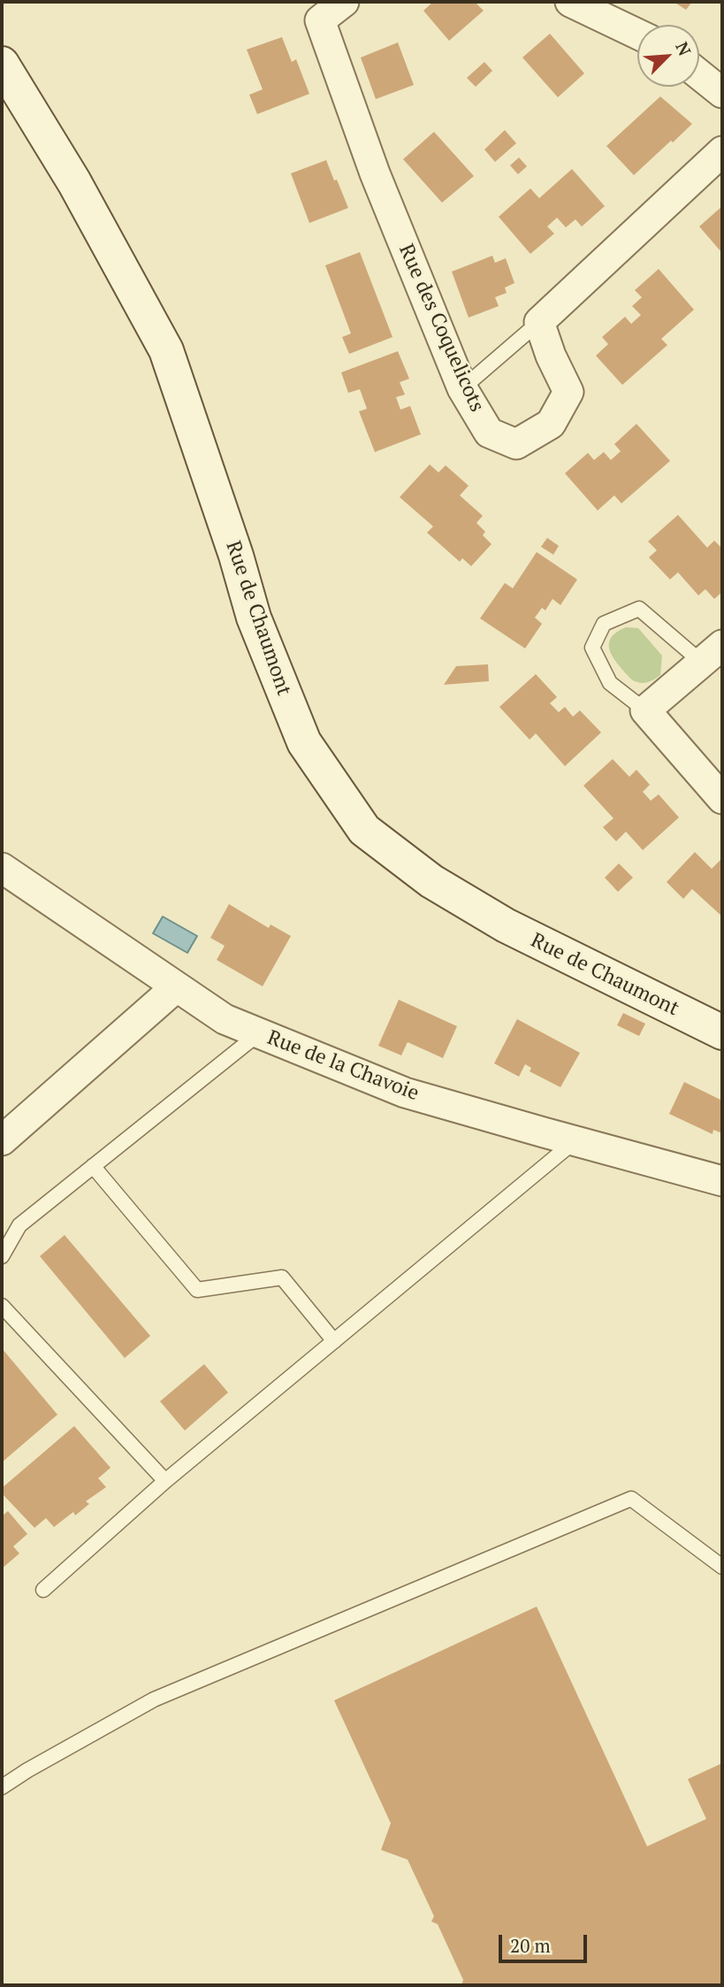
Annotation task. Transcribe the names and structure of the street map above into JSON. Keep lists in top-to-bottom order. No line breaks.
{"streets":{"street":["Rue des Coquelicots","Rue de Chaumont","Rue de la Chavoie"]},"scale_bar":"20 m","north":"top right"}
